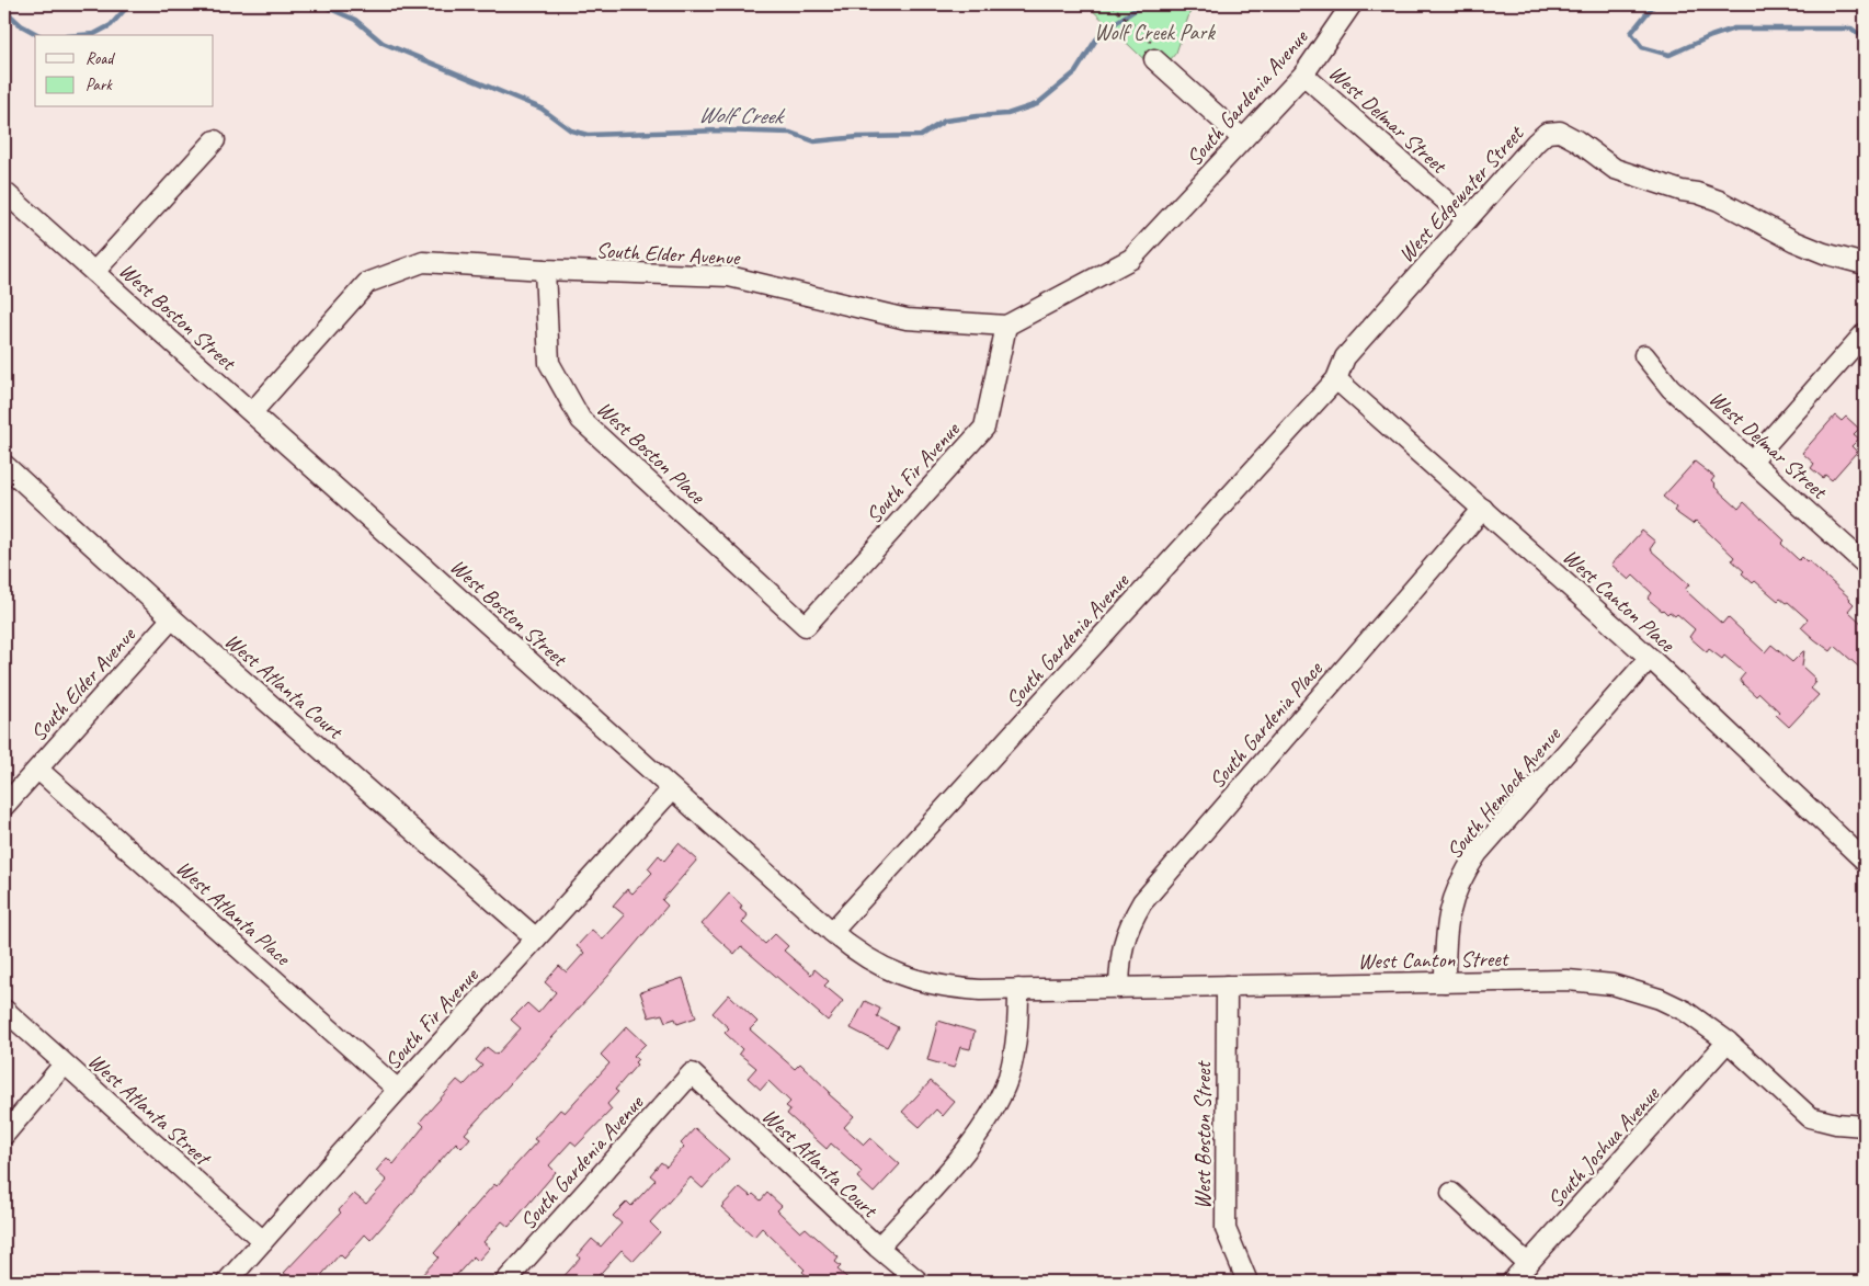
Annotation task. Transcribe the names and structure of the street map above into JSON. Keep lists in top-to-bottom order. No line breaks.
{"streets":{"street":["South Gardenia Avenue","West Delmar Street","West Edgewater Street","South Elder Avenue","West Boston Street","West Boston Place","South Fir Avenue","West Canton Place","West Atlanta Court","South Gardenia Place","South Hemlock Avenue","West Atlanta Place","West Canton Street","West Atlanta Street","South Joshua Avenue"]},"crossings":[["South Gardenia Avenue","West Delmar Street"],["South Gardenia Avenue","West Edgewater Street"],["South Gardenia Avenue","South Elder Avenue"],["South Gardenia Avenue","West Boston Street"],["South Gardenia Avenue","South Fir Avenue"],["South Gardenia Avenue","West Canton Place"],["South Gardenia Avenue","West Atlanta Court"],["West Delmar Street","West Edgewater Street"],["West Edgewater Street","West Canton Place"],["South Elder Avenue","West Boston Street"],["South Elder Avenue","West Boston Place"],["South Elder Avenue","South Fir Avenue"],["South Elder Avenue","West Atlanta Court"],["South Elder Avenue","West Atlanta Place"],["West Boston Street","South Fir Avenue"],["West Boston Street","West Canton Street"],["West Boston Place","South Fir Avenue"],["South Fir Avenue","West Atlanta Court"],["South Fir Avenue","West Atlanta Place"],["South Fir Avenue","West Atlanta Street"],["West Canton Place","South Gardenia Place"],["West Canton Place","South Hemlock Avenue"],["South Gardenia Place","West Canton Street"],["South Hemlock Avenue","West Canton Street"],["West Canton Street","South Joshua Avenue"]],"water":["Wolf Creek"],"parks":["Wolf Creek Park"],"legend":["Road","Park"]}
